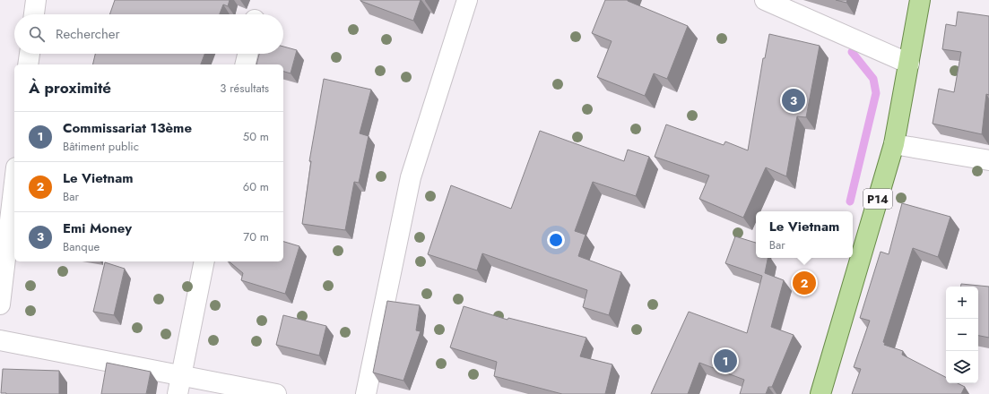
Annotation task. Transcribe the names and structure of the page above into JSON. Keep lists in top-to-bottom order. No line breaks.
{"streets":{"main road":["P14"]},"page":{"search":"Rechercher","heading":["À proximité","3 résultats"],"pins":["3","2","1"],"list":[{"mark":"1","name":"Commissariat 13ème","note":"Bâtiment public","value":"50 m"},{"mark":"2","name":"Le Vietnam","note":"Bar","value":"60 m"},{"mark":"3","name":"Emi Money","note":"Banque","value":"70 m"}],"popup":["Le Vietnam","Bar"],"map_buttons":["+","−"]}}
